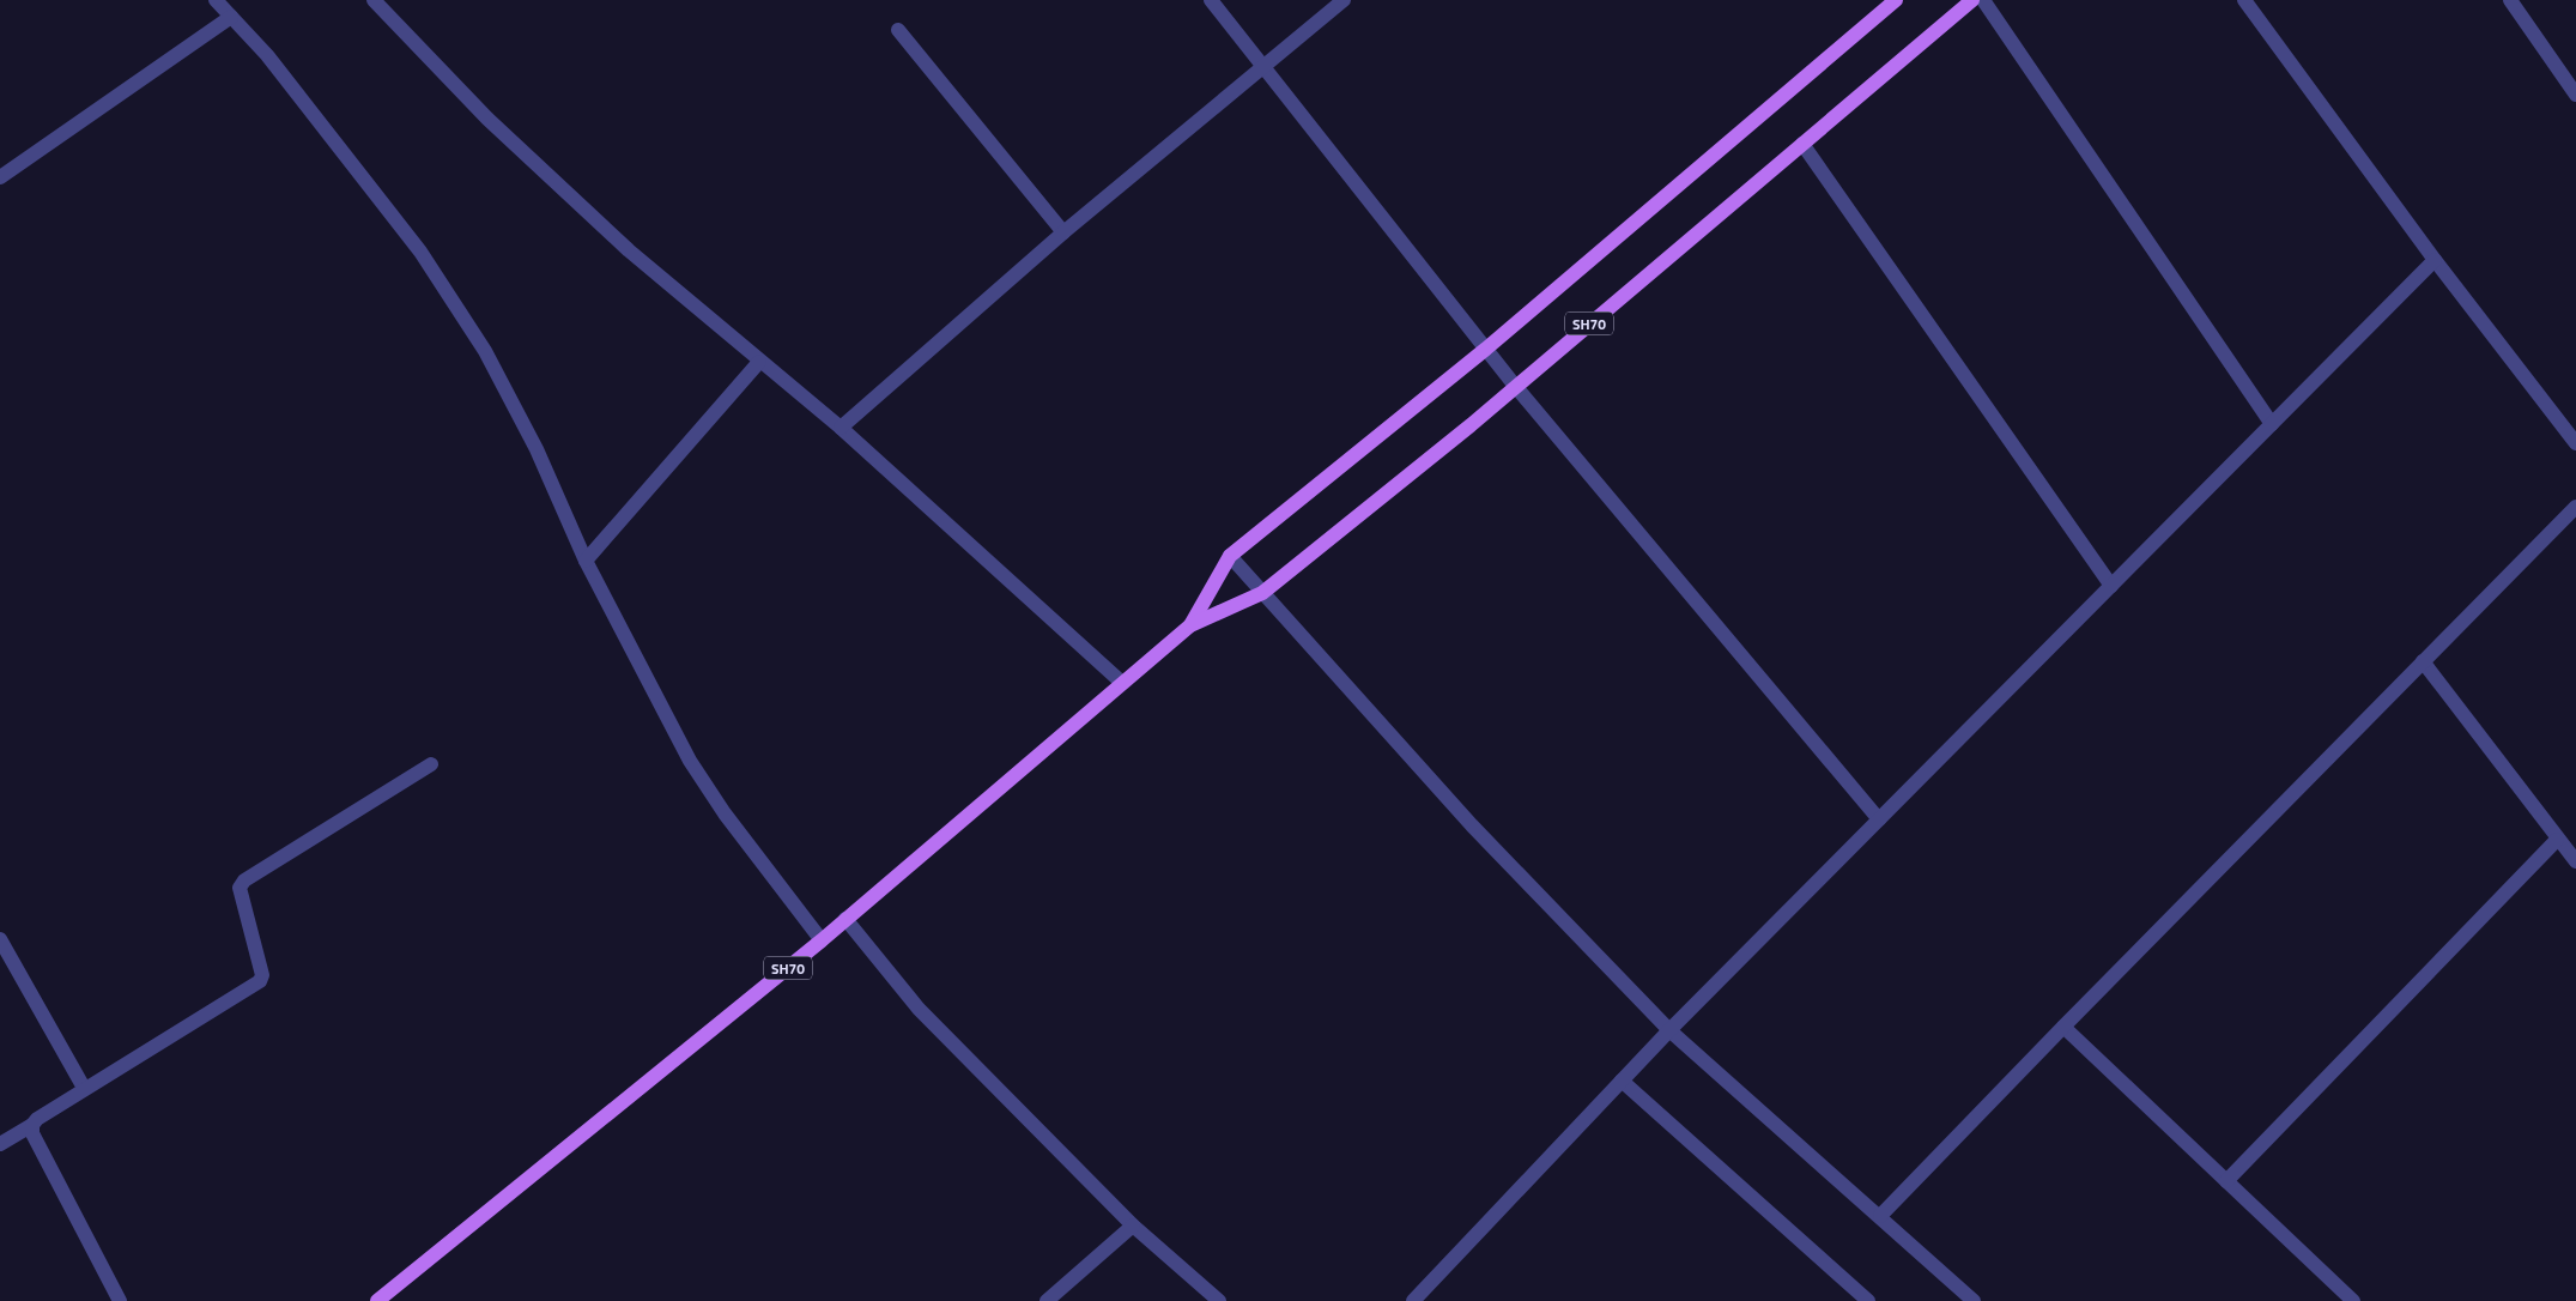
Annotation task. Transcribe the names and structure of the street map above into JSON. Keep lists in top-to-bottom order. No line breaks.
{"streets":{"main road":["SH70"]}}
